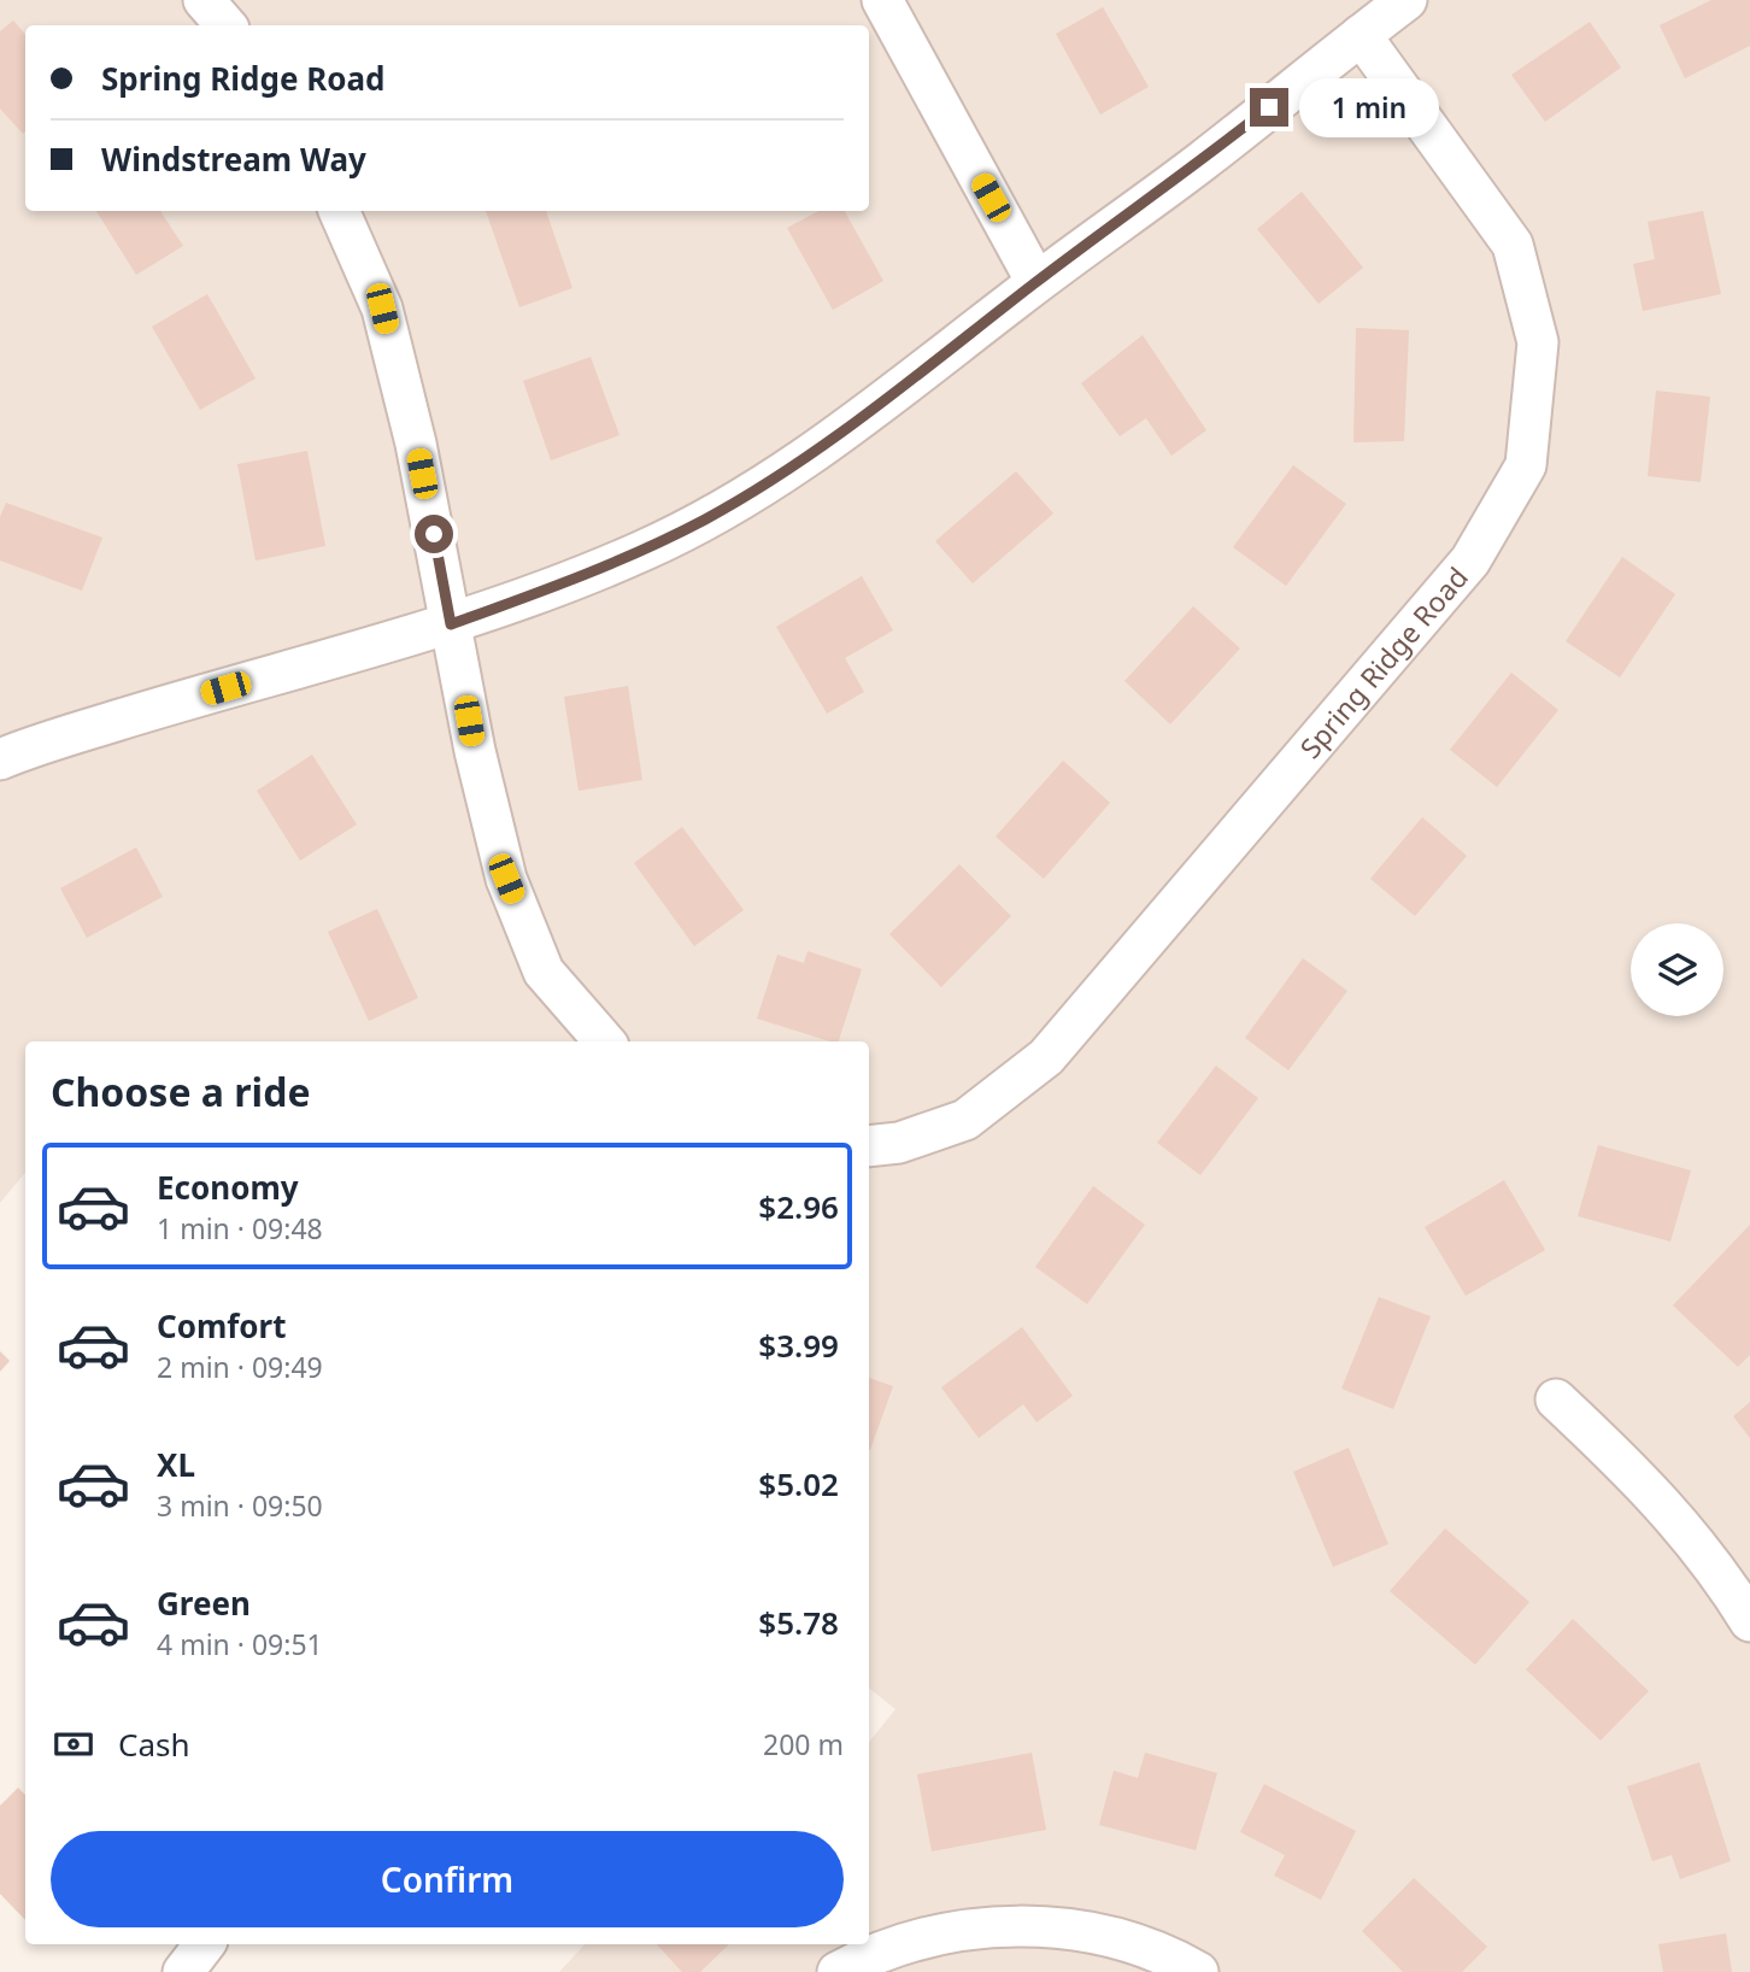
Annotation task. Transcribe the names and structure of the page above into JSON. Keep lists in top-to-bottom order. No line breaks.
{"streets":{"street":["Spring Ridge Road"]},"page":{"banner":["Spring Ridge Road","Windstream Way"],"bubble":"1 min","heading":"Choose a ride","list":[{"name":"Economy","note":"1 min · 09:48","value":"$2.96"},{"name":"Comfort","note":"2 min · 09:49","value":"$3.99"},{"name":"XL","note":"3 min · 09:50","value":"$5.02"},{"name":"Green","note":"4 min · 09:51","value":"$5.78"}],"pay":["Cash","200 m"],"buttons":"Confirm"}}
